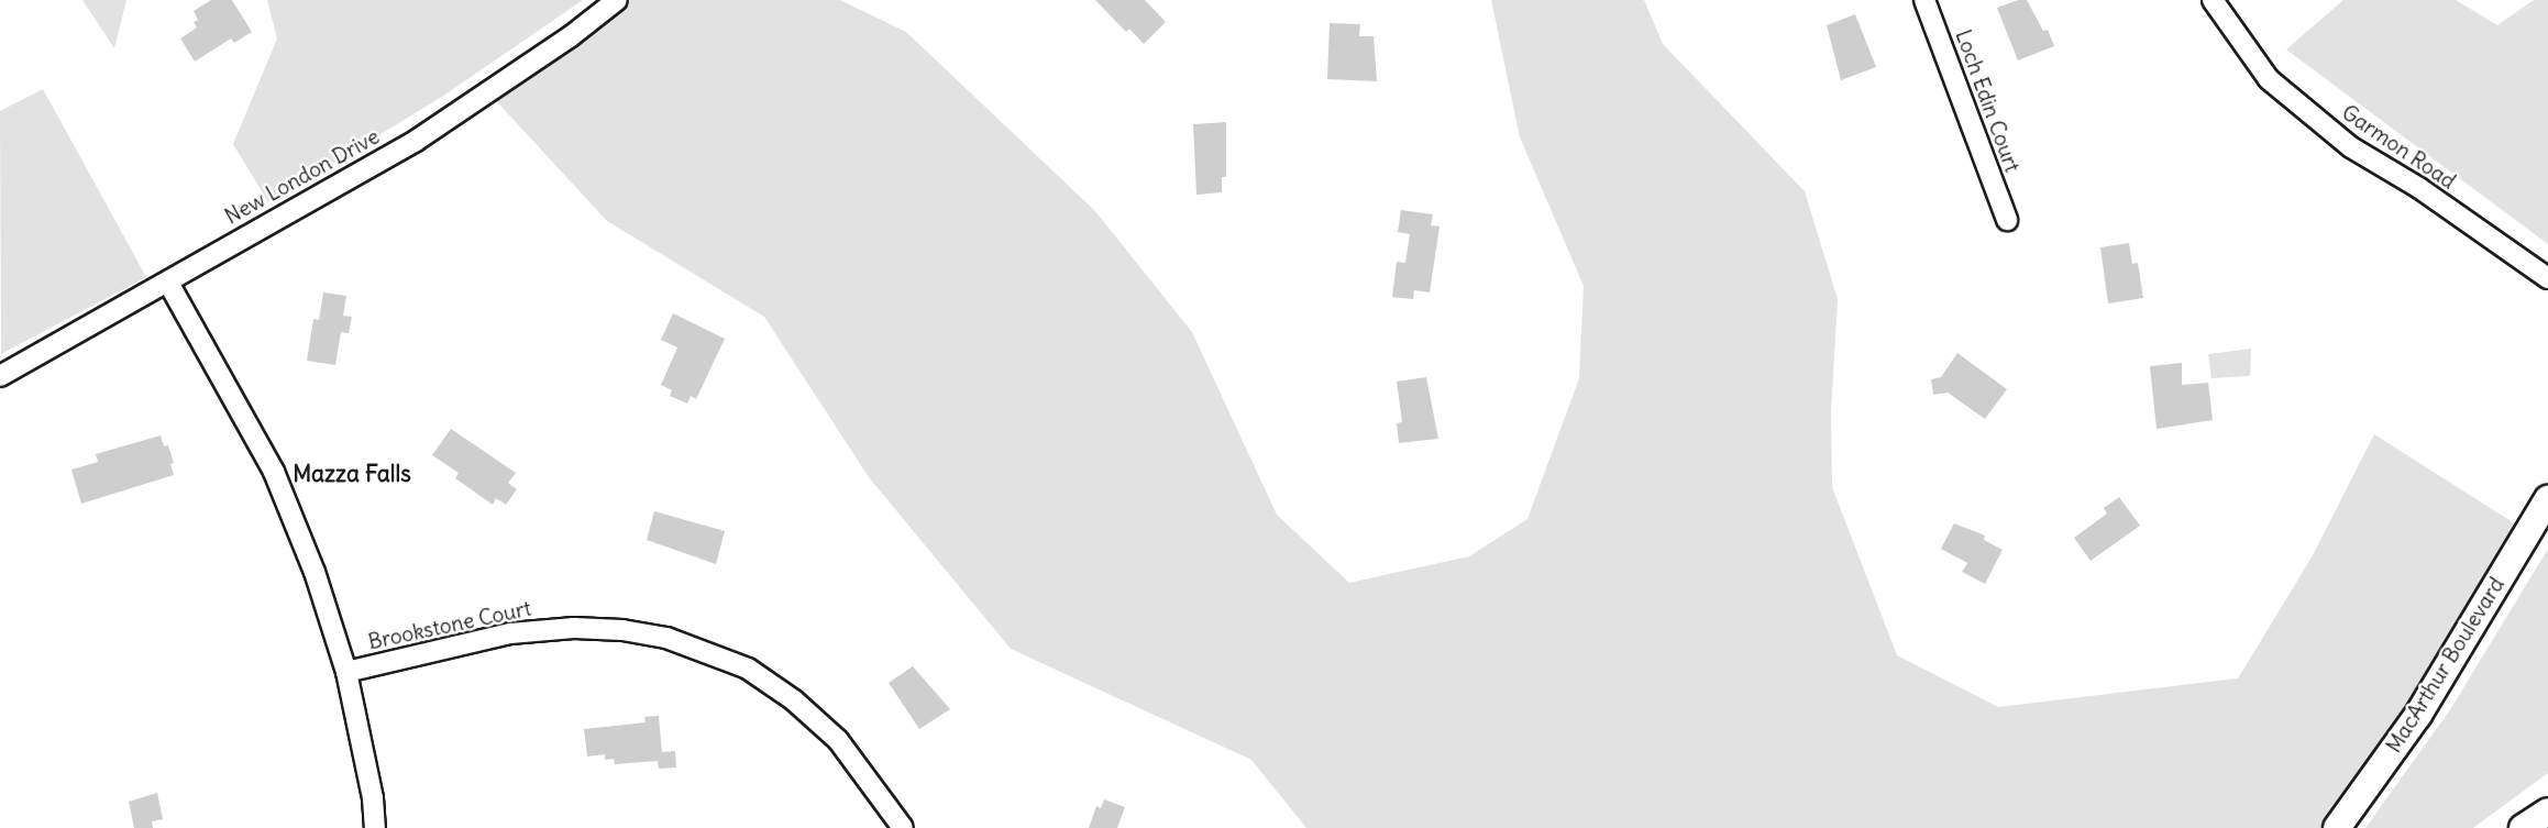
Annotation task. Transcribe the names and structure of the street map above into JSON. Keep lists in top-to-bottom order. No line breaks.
{"streets":{"main road":["MacArthur Boulevard"],"street":["Loch Edin Court","Garmon Road","New London Drive","Brookstone Court"]},"districts":["Mazza Falls"]}
